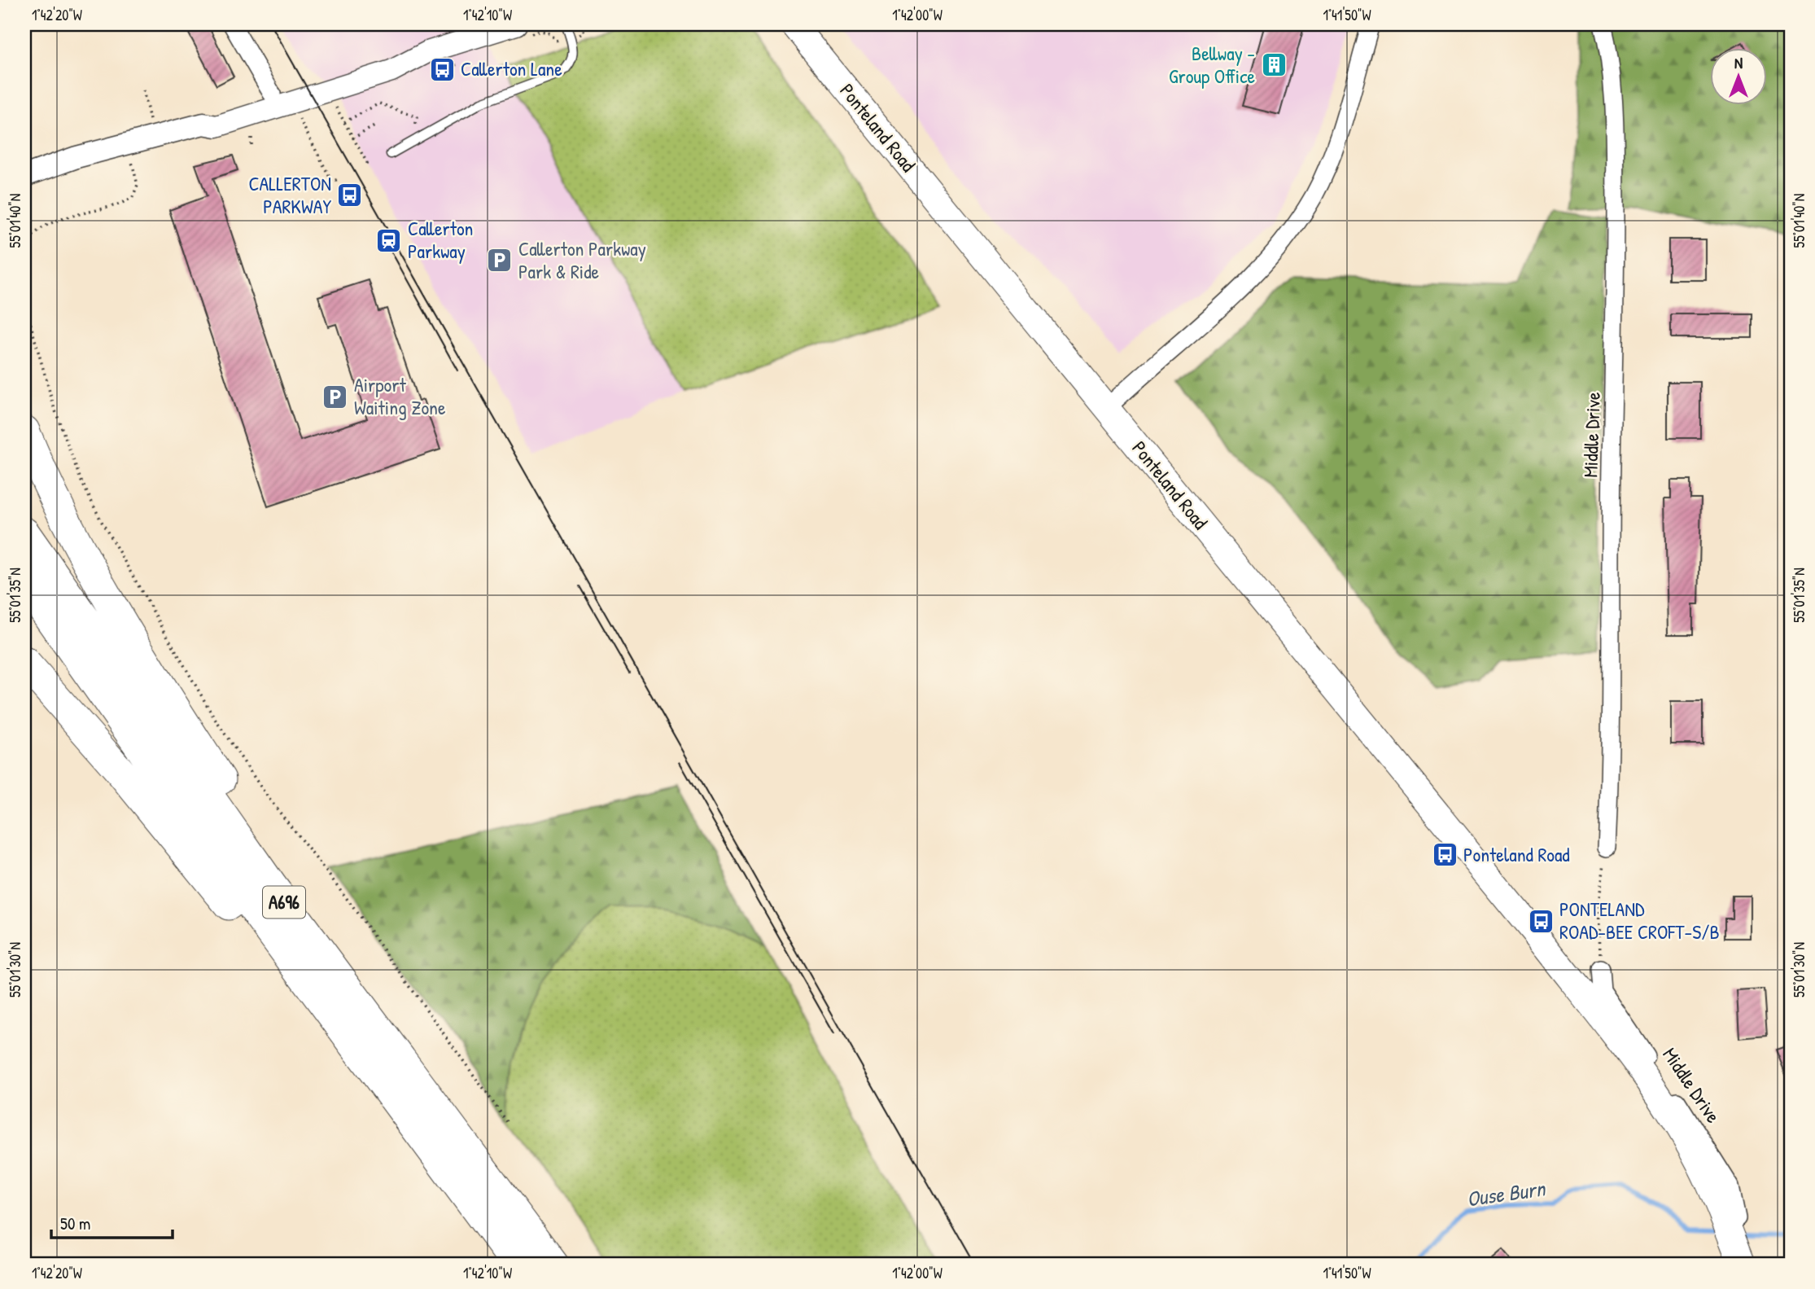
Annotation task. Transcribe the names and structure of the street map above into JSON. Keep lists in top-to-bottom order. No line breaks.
{"streets":{"highway":["A696"],"main road":["Ponteland Road"],"street":["Middle Drive"]},"crossings":[["Ponteland Road","Middle Drive"]],"water":["Ouse Burn"],"places":{"building":["Bellway - Group Office"],"bus stop":["Callerton Lane","CALLERTON PARKWAY","Ponteland Road","PONTELAND ROAD-BEE CROFT-S/B"],"station":["Callerton Parkway"],"parking":["Callerton Parkway Park & Ride","Airport Waiting Zone"]},"scale_bar":"50 m","north":"top","coordinates":["1°42'20\"W","1°42'10\"W","1°42'00\"W","1°41'50\"W","55°01'40\"N","55°01'35\"N","55°01'30\"N"]}
